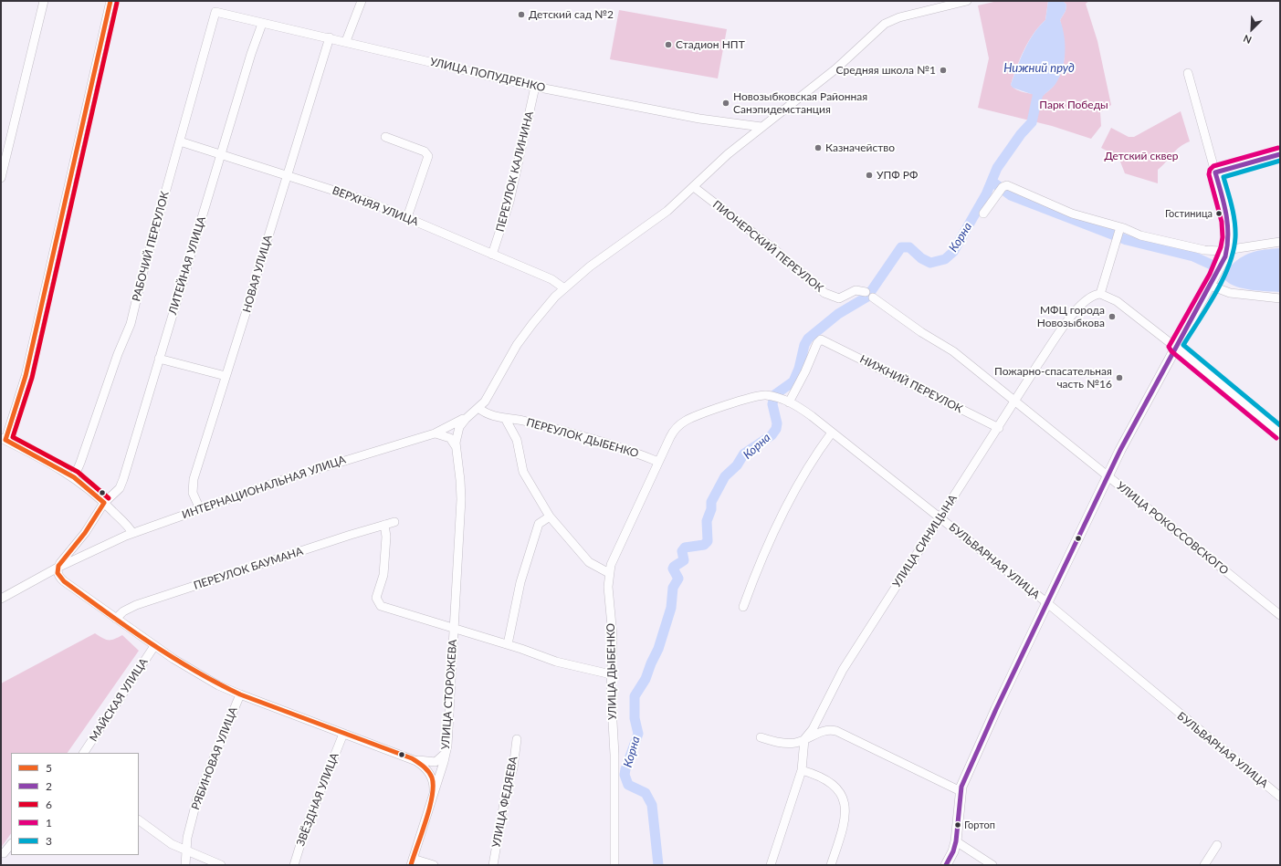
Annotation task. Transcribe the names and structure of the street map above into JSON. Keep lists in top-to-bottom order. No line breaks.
{"streets":{"street":["УЛИЦА ПОПУДРЕНКО","ПЕРЕУЛОК КАЛИНИНА","ВЕРХНЯЯ УЛИЦА","РАБОЧИЙ ПЕРЕУЛОК","ПИОНЕРСКИЙ ПЕРЕУЛОК","ЛИТЕЙНАЯ УЛИЦА","НОВАЯ УЛИЦА","НИЖНИЙ ПЕРЕУЛОК","ПЕРЕУЛОК ДЫБЕНКО","ИНТЕРНАЦИОНАЛЬНАЯ УЛИЦА","УЛИЦА РОКОССОВСКОГО","УЛИЦА СИНИЦЫНА","БУЛЬВАРНАЯ УЛИЦА","ПЕРЕУЛОК БАУМАНА","УЛИЦА ДЫБЕНКО","УЛИЦА СТОРОЖЕВА","МАЙСКАЯ УЛИЦА","РЯБИНОВАЯ УЛИЦА","ЗВЁЗДНАЯ УЛИЦА","УЛИЦА ФЕДЯЕВА"]},"crossings":[["УЛИЦА ПОПУДРЕНКО","ПЕРЕУЛОК КАЛИНИНА"],["УЛИЦА ПОПУДРЕНКО","РАБОЧИЙ ПЕРЕУЛОК"],["УЛИЦА ПОПУДРЕНКО","ЛИТЕЙНАЯ УЛИЦА"],["УЛИЦА ПОПУДРЕНКО","НОВАЯ УЛИЦА"],["УЛИЦА ПОПУДРЕНКО","ИНТЕРНАЦИОНАЛЬНАЯ УЛИЦА"],["ПЕРЕУЛОК КАЛИНИНА","ВЕРХНЯЯ УЛИЦА"],["ВЕРХНЯЯ УЛИЦА","РАБОЧИЙ ПЕРЕУЛОК"],["ВЕРХНЯЯ УЛИЦА","ЛИТЕЙНАЯ УЛИЦА"],["ВЕРХНЯЯ УЛИЦА","НОВАЯ УЛИЦА"],["ВЕРХНЯЯ УЛИЦА","ИНТЕРНАЦИОНАЛЬНАЯ УЛИЦА"],["ПИОНЕРСКИЙ ПЕРЕУЛОК","ИНТЕРНАЦИОНАЛЬНАЯ УЛИЦА"],["ЛИТЕЙНАЯ УЛИЦА","ИНТЕРНАЦИОНАЛЬНАЯ УЛИЦА"],["НОВАЯ УЛИЦА","ИНТЕРНАЦИОНАЛЬНАЯ УЛИЦА"],["НИЖНИЙ ПЕРЕУЛОК","УЛИЦА СИНИЦЫНА"],["НИЖНИЙ ПЕРЕУЛОК","БУЛЬВАРНАЯ УЛИЦА"],["ПЕРЕУЛОК ДЫБЕНКО","ИНТЕРНАЦИОНАЛЬНАЯ УЛИЦА"],["ПЕРЕУЛОК ДЫБЕНКО","УЛИЦА ДЫБЕНКО"],["ИНТЕРНАЦИОНАЛЬНАЯ УЛИЦА","УЛИЦА СТОРОЖЕВА"],["УЛИЦА РОКОССОВСКОГО","УЛИЦА СИНИЦЫНА"],["УЛИЦА СИНИЦЫНА","БУЛЬВАРНАЯ УЛИЦА"],["БУЛЬВАРНАЯ УЛИЦА","УЛИЦА ДЫБЕНКО"]],"water":["Нижний пруд","Корна"],"parks":["Парк Победы","Детский сквер"],"places":["Детский сад №2","Стадион НПТ","Средняя школа №1","Новозыбковская Районная Санэпидемстанция","Казначейство","УПФ РФ","Гостиница","МФЦ города Новозыбкова","Пожарно-спасательная часть №16","Гортоп"],"lines":["transit line 5","transit line 6","transit line 1","transit line 2","transit line 3"],"legend":["5","2","6","1","3"],"north":"bottom left"}
